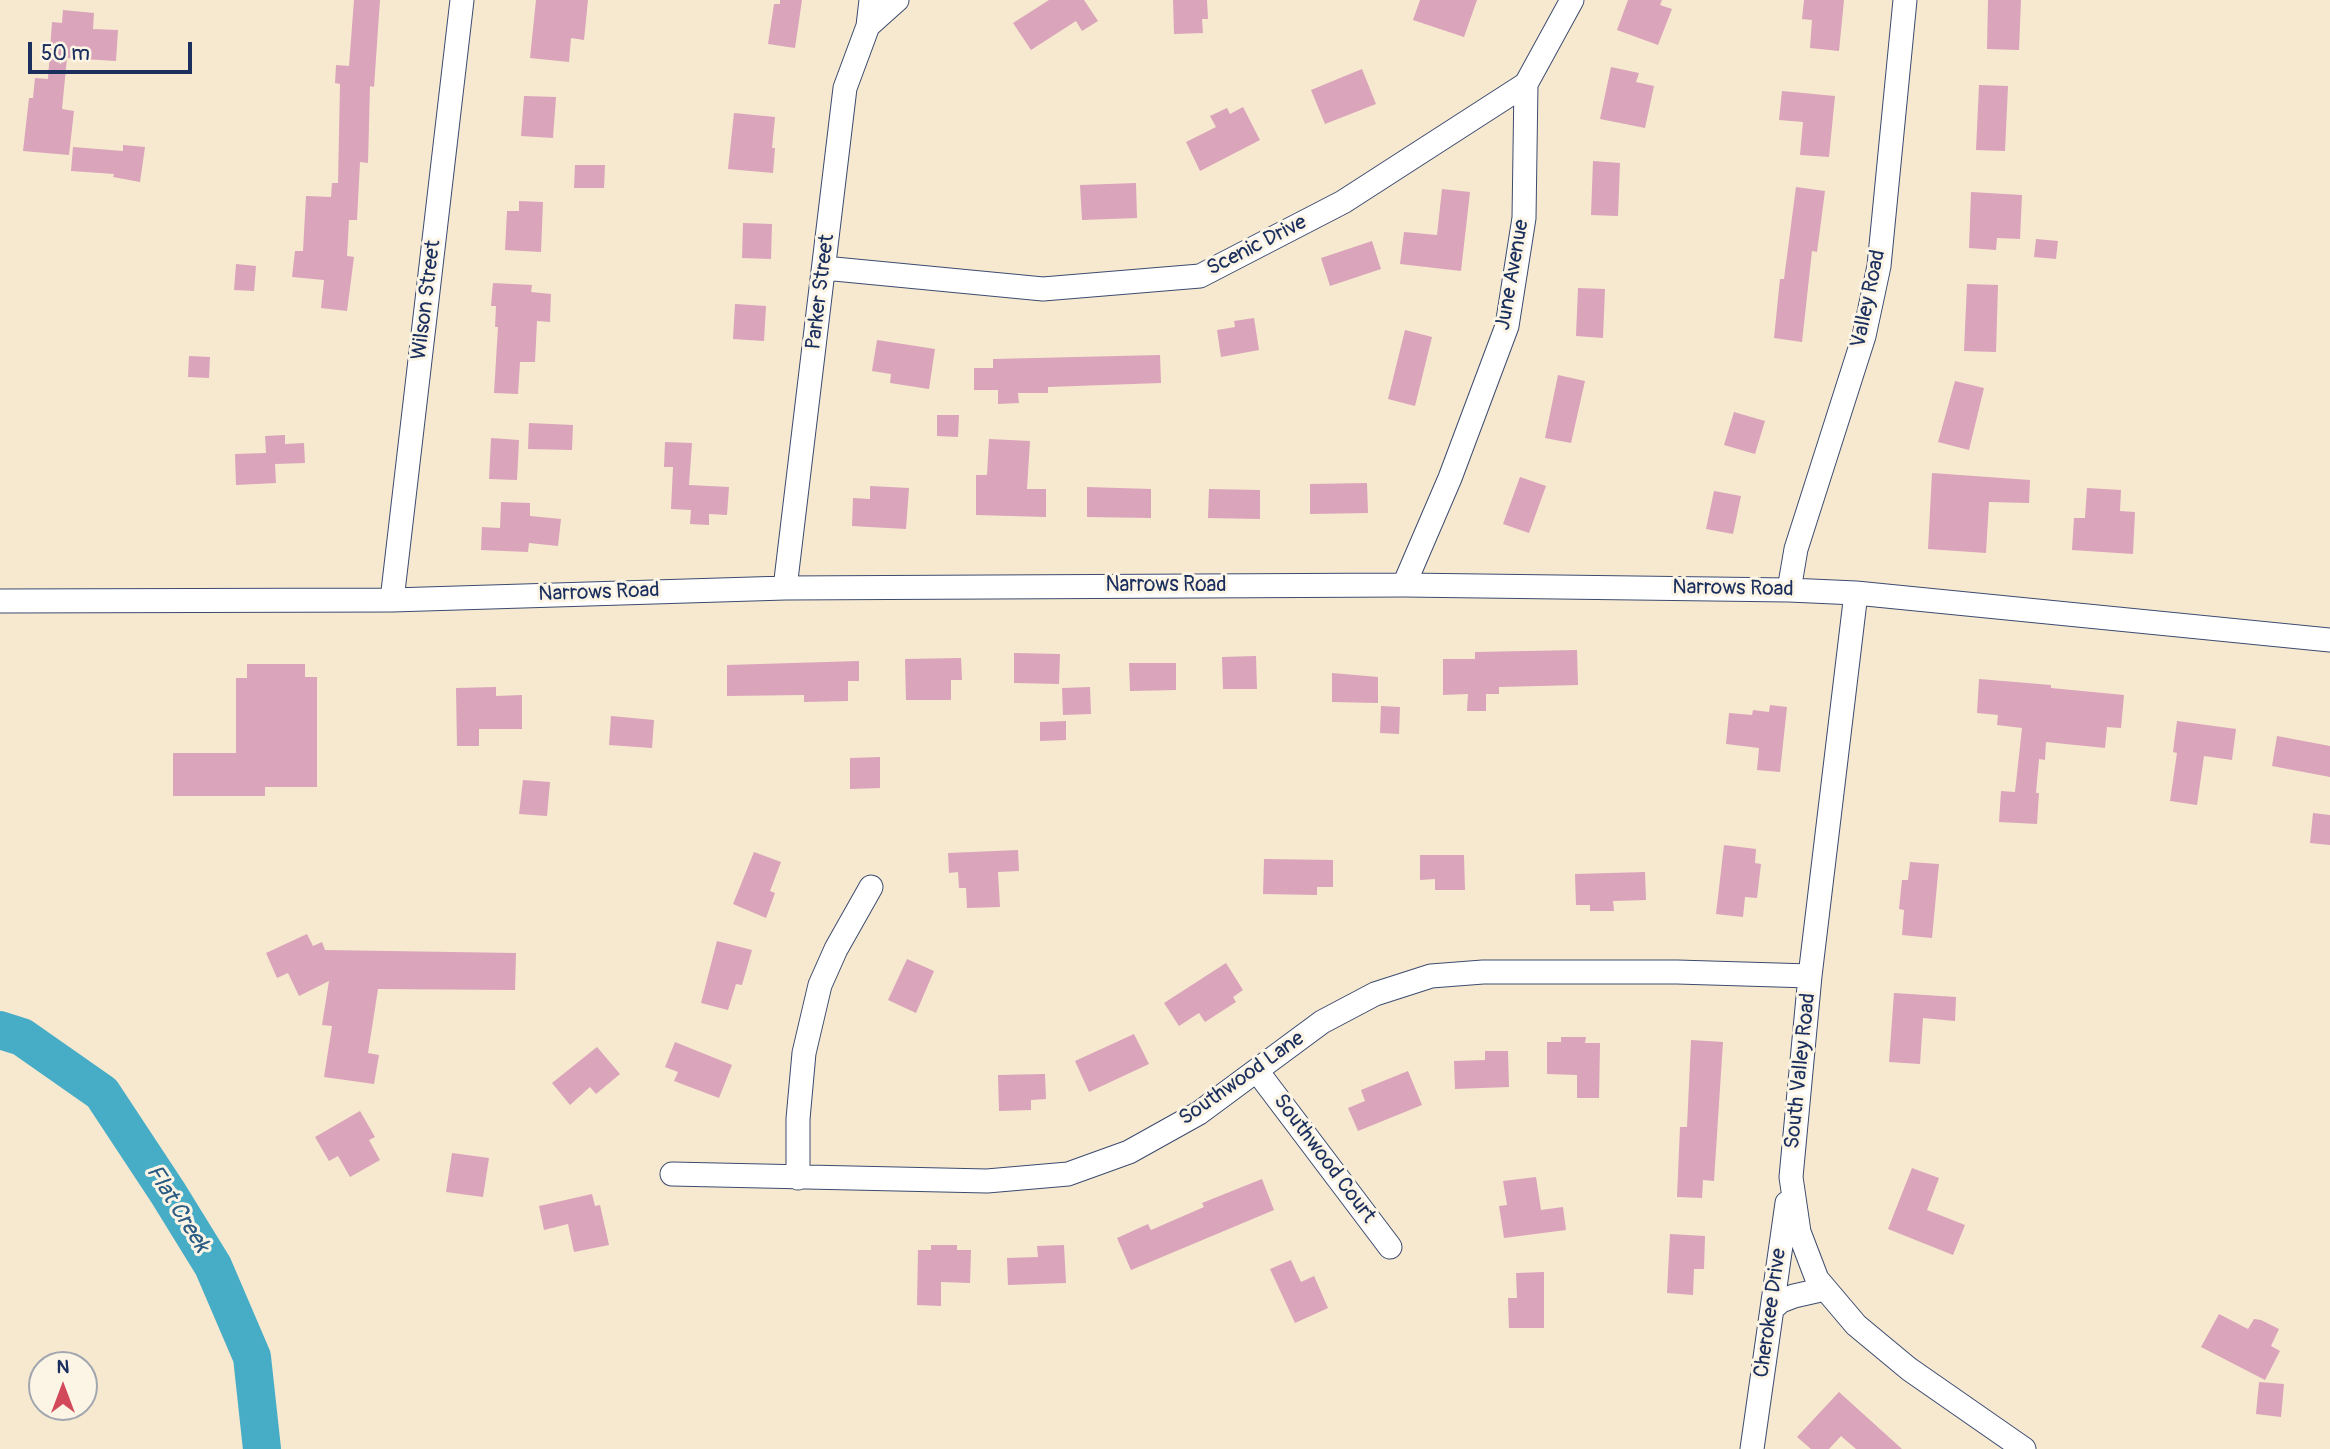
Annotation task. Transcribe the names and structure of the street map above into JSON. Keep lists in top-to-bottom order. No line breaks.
{"streets":{"street":["Scenic Drive","June Avenue","Parker Street","Valley Road","Wilson Street","Narrows Road","South Valley Road","Southwood Lane","Southwood Court","Cherokee Drive"]},"crossings":[["Scenic Drive","June Avenue"],["Scenic Drive","Parker Street"],["June Avenue","Narrows Road"],["Parker Street","Narrows Road"],["Valley Road","Narrows Road"],["Wilson Street","Narrows Road"],["Narrows Road","South Valley Road"],["South Valley Road","Southwood Lane"],["South Valley Road","Cherokee Drive"],["Southwood Lane","Southwood Court"]],"water":["Flat Creek"],"scale_bar":"50 m","north":"top"}
